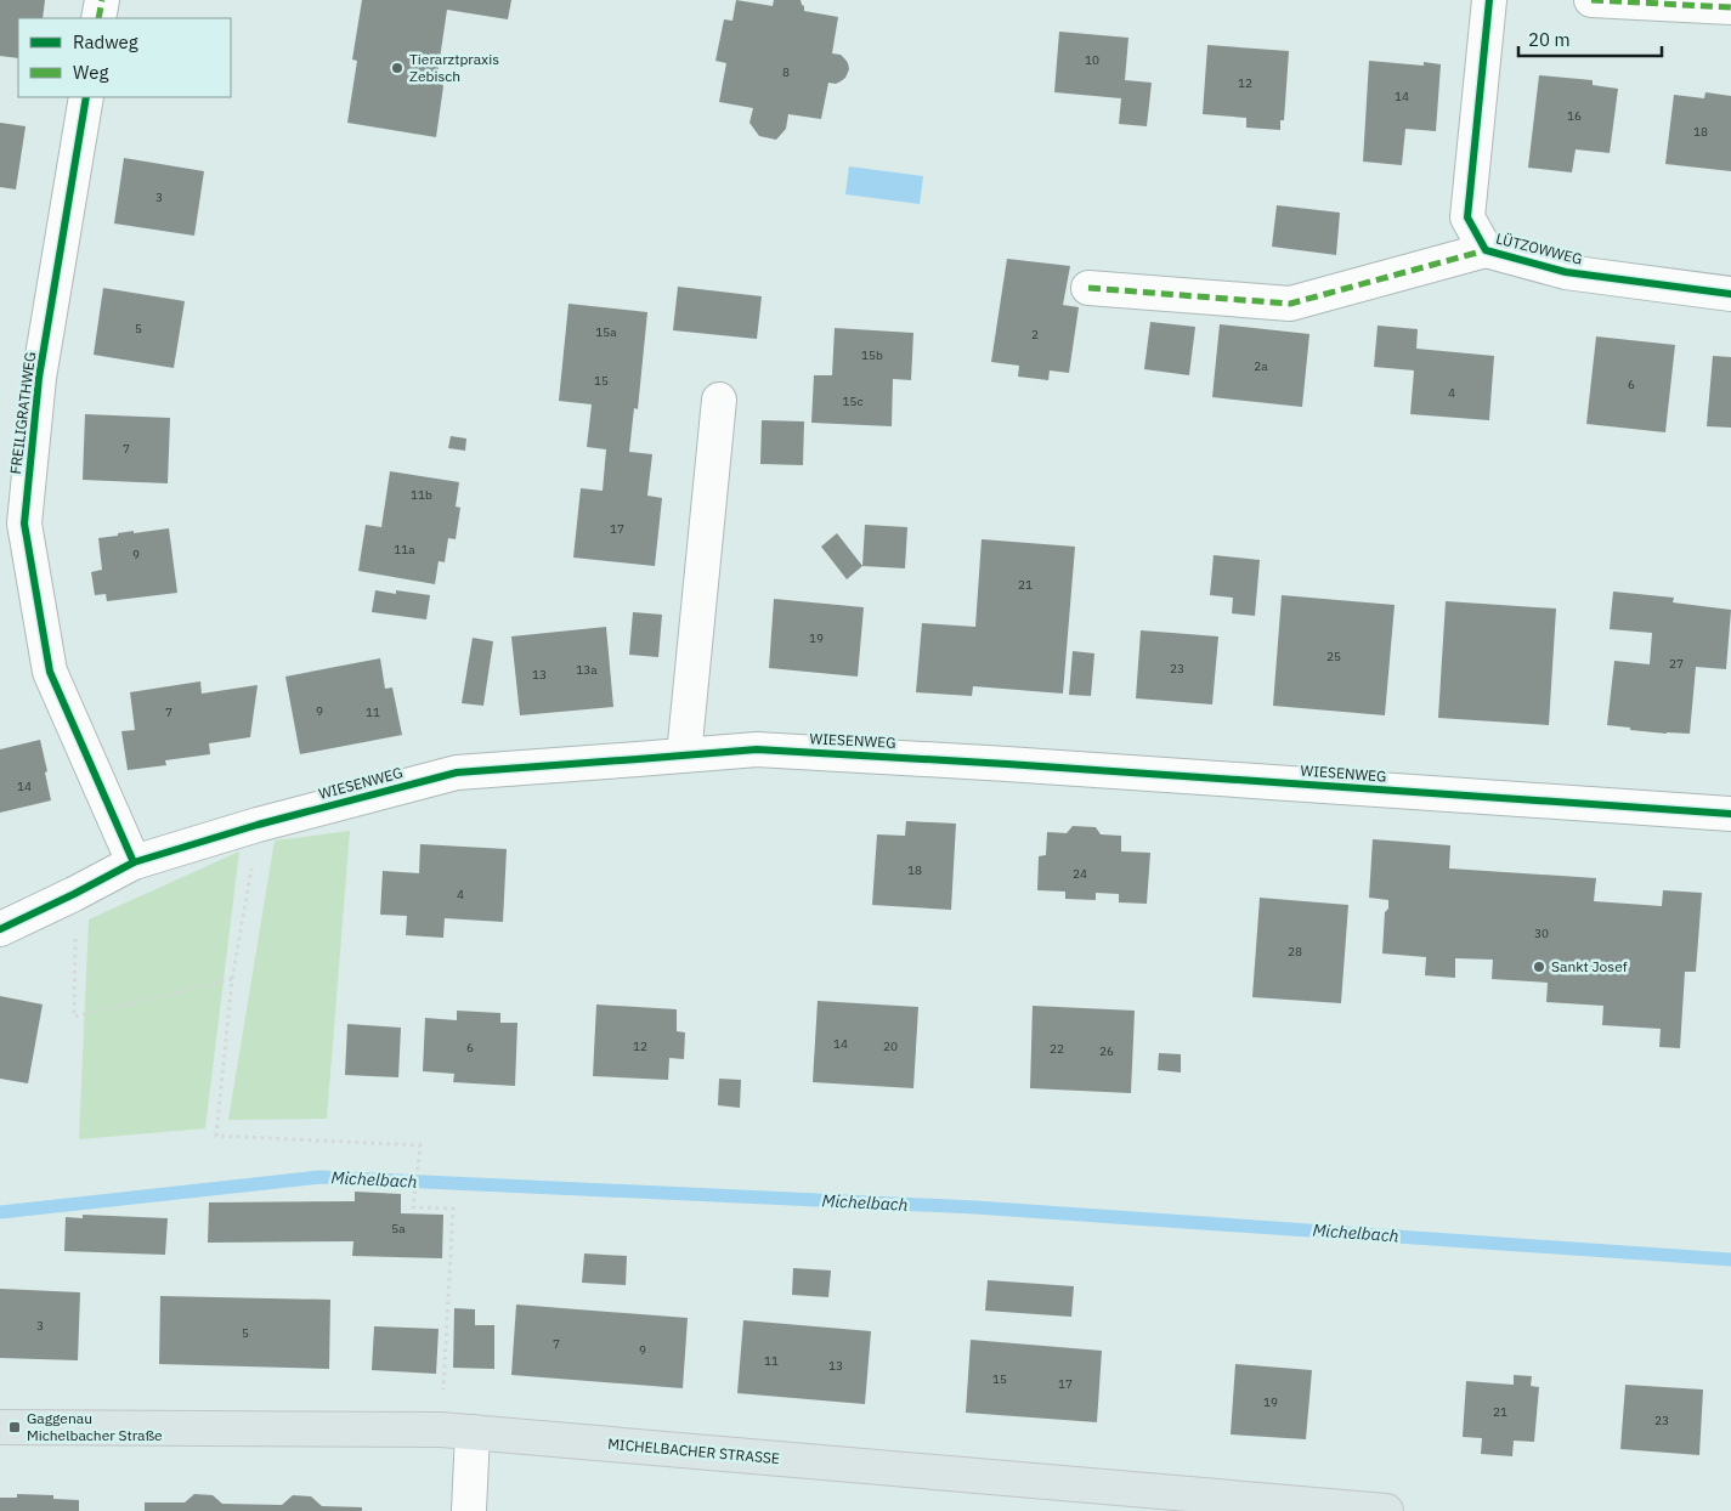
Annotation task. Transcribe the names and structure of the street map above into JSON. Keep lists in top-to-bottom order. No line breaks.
{"streets":{"main road":["MICHELBACHER STRASSE"],"street":["LÜTZOWWEG","FREILIGRATHWEG","WIESENWEG"]},"crossings":[["FREILIGRATHWEG","WIESENWEG"]],"water":["Michelbach"],"places":{"other":["Tierarztpraxis Zebisch","Sankt Josef"],"transit":["Gaggenau Michelbacher Straße"]},"house_numbers":["10","8","12","14","16","18","3","5","15a","2","15b","2a","15","6","4","15c","7","11b","17","11a","9","21","19","25","27","23","13a","13","9","7","11","14","18","24","4","30","28","14","12","20","6","22","26","5a","3","5","7","9","11","13","15","17","19","21","23"],"legend":["Radweg","Weg"],"scale_bar":"20 m"}
